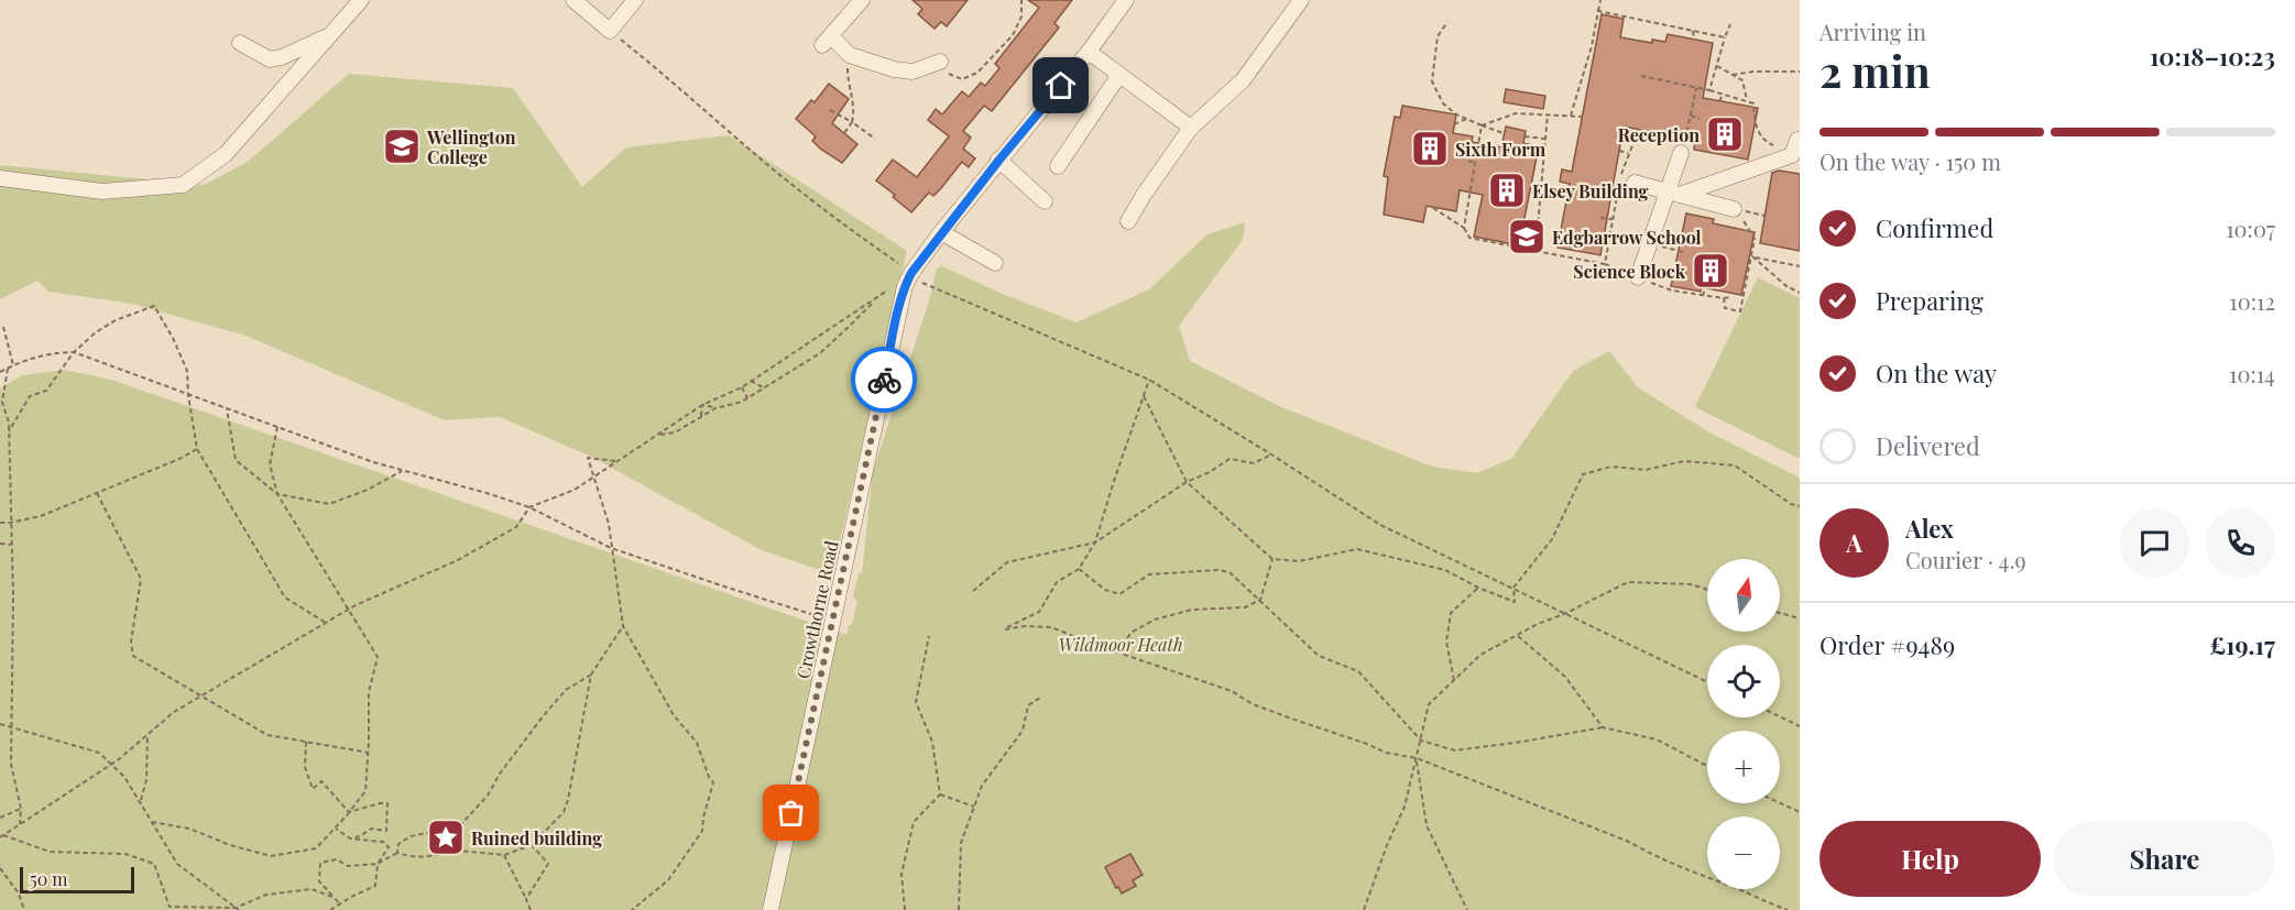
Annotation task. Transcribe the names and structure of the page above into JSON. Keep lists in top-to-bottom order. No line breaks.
{"streets":{"street":["Crowthorne Road"]},"parks":["Wildmoor Heath"],"places":{"building":["Reception","Sixth Form","Elsey Building","Science Block"],"school or university":["Wellington College","Edgbarrow School"],"place":["Ruined building"]},"scale_bar":"50 m","north":"top","page":{"heading":["2 min","Arriving in","10:18–10:23"],"panel":["Alex","Courier · 4.9","Order #9489","£19.17"],"bar":"On the way · 150 m","list":[["Confirmed","10:07"],["Preparing","10:12"],["On the way","10:14"],"Delivered"],"round":"A","map_buttons":["+","−"],"buttons":["Help","Share"],"scale":"50 m"}}
